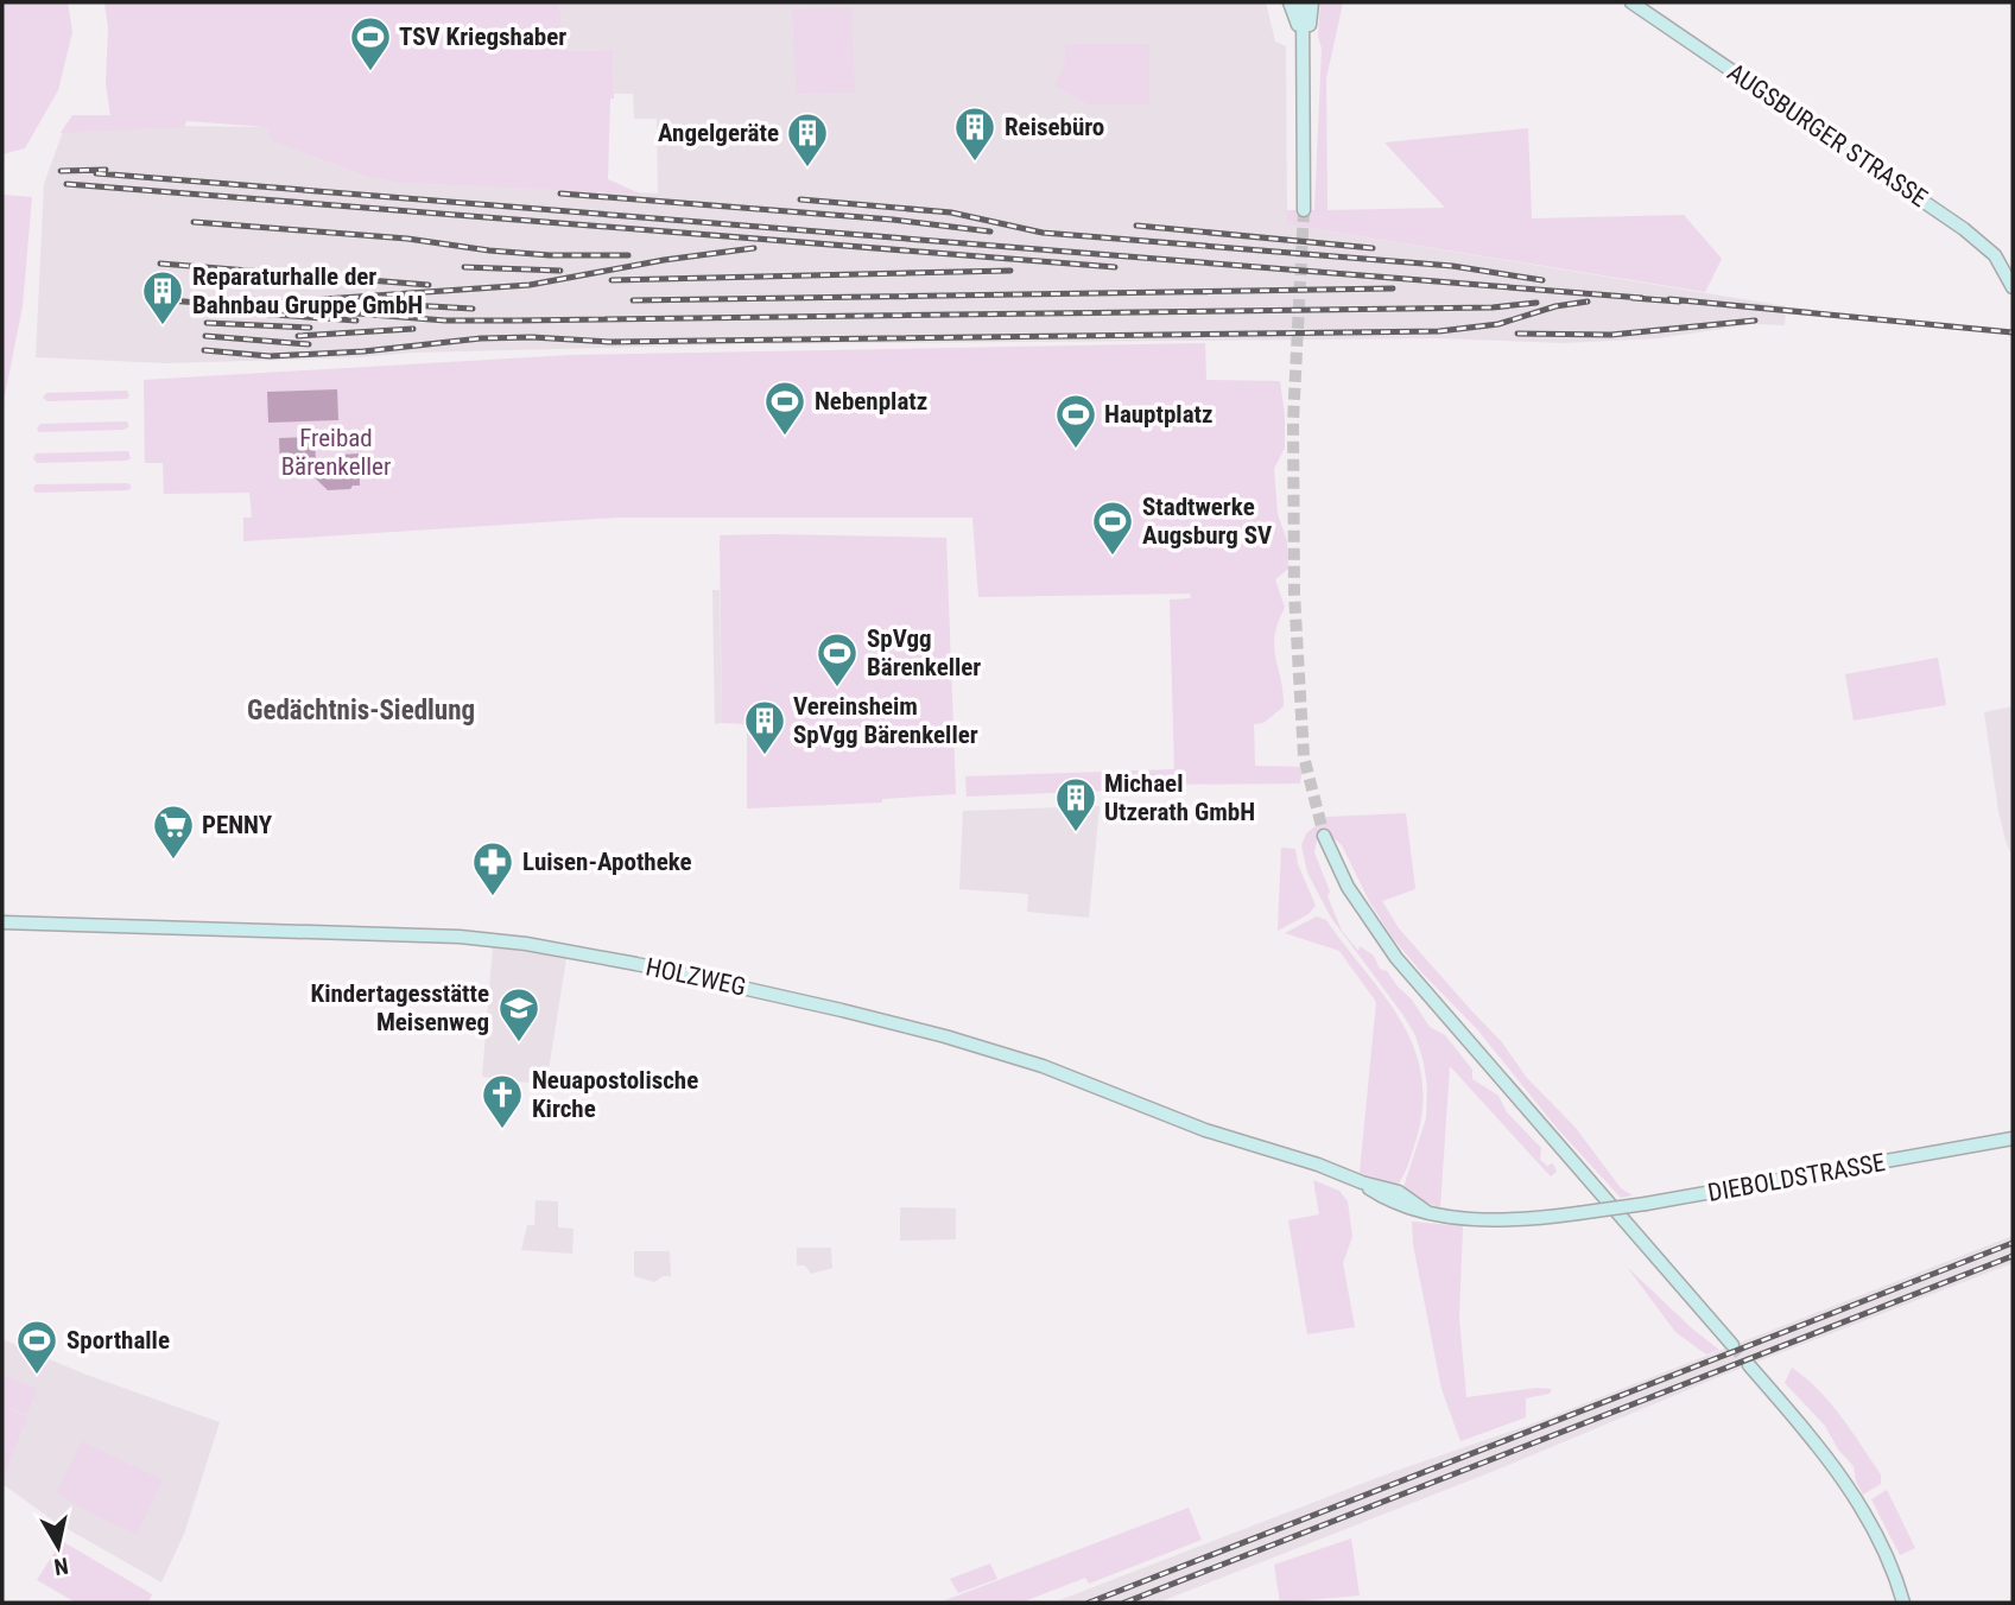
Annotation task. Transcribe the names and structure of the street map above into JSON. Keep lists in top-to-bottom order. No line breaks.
{"streets":{"street":["AUGSBURGER STRASSE","HOLZWEG","DIEBOLDSTRASSE"]},"crossings":[["HOLZWEG","DIEBOLDSTRASSE"]],"districts":["Gedächtnis-Siedlung"],"parks":["Freibad Bärenkeller"],"places":{"sports":["TSV Kriegshaber","Nebenplatz","Hauptplatz","Stadtwerke Augsburg SV","SpVgg Bärenkeller","Sporthalle"],"building":["Reisebüro","Angelgeräte","Reparaturhalle der Bahnbau Gruppe GmbH","Vereinsheim SpVgg Bärenkeller","Michael Utzerath GmbH"],"supermarket":["PENNY"],"pharmacy":["Luisen-Apotheke"],"school or university":["Kindertagesstätte Meisenweg"],"church":["Neuapostolische Kirche"]},"north":"bottom"}
